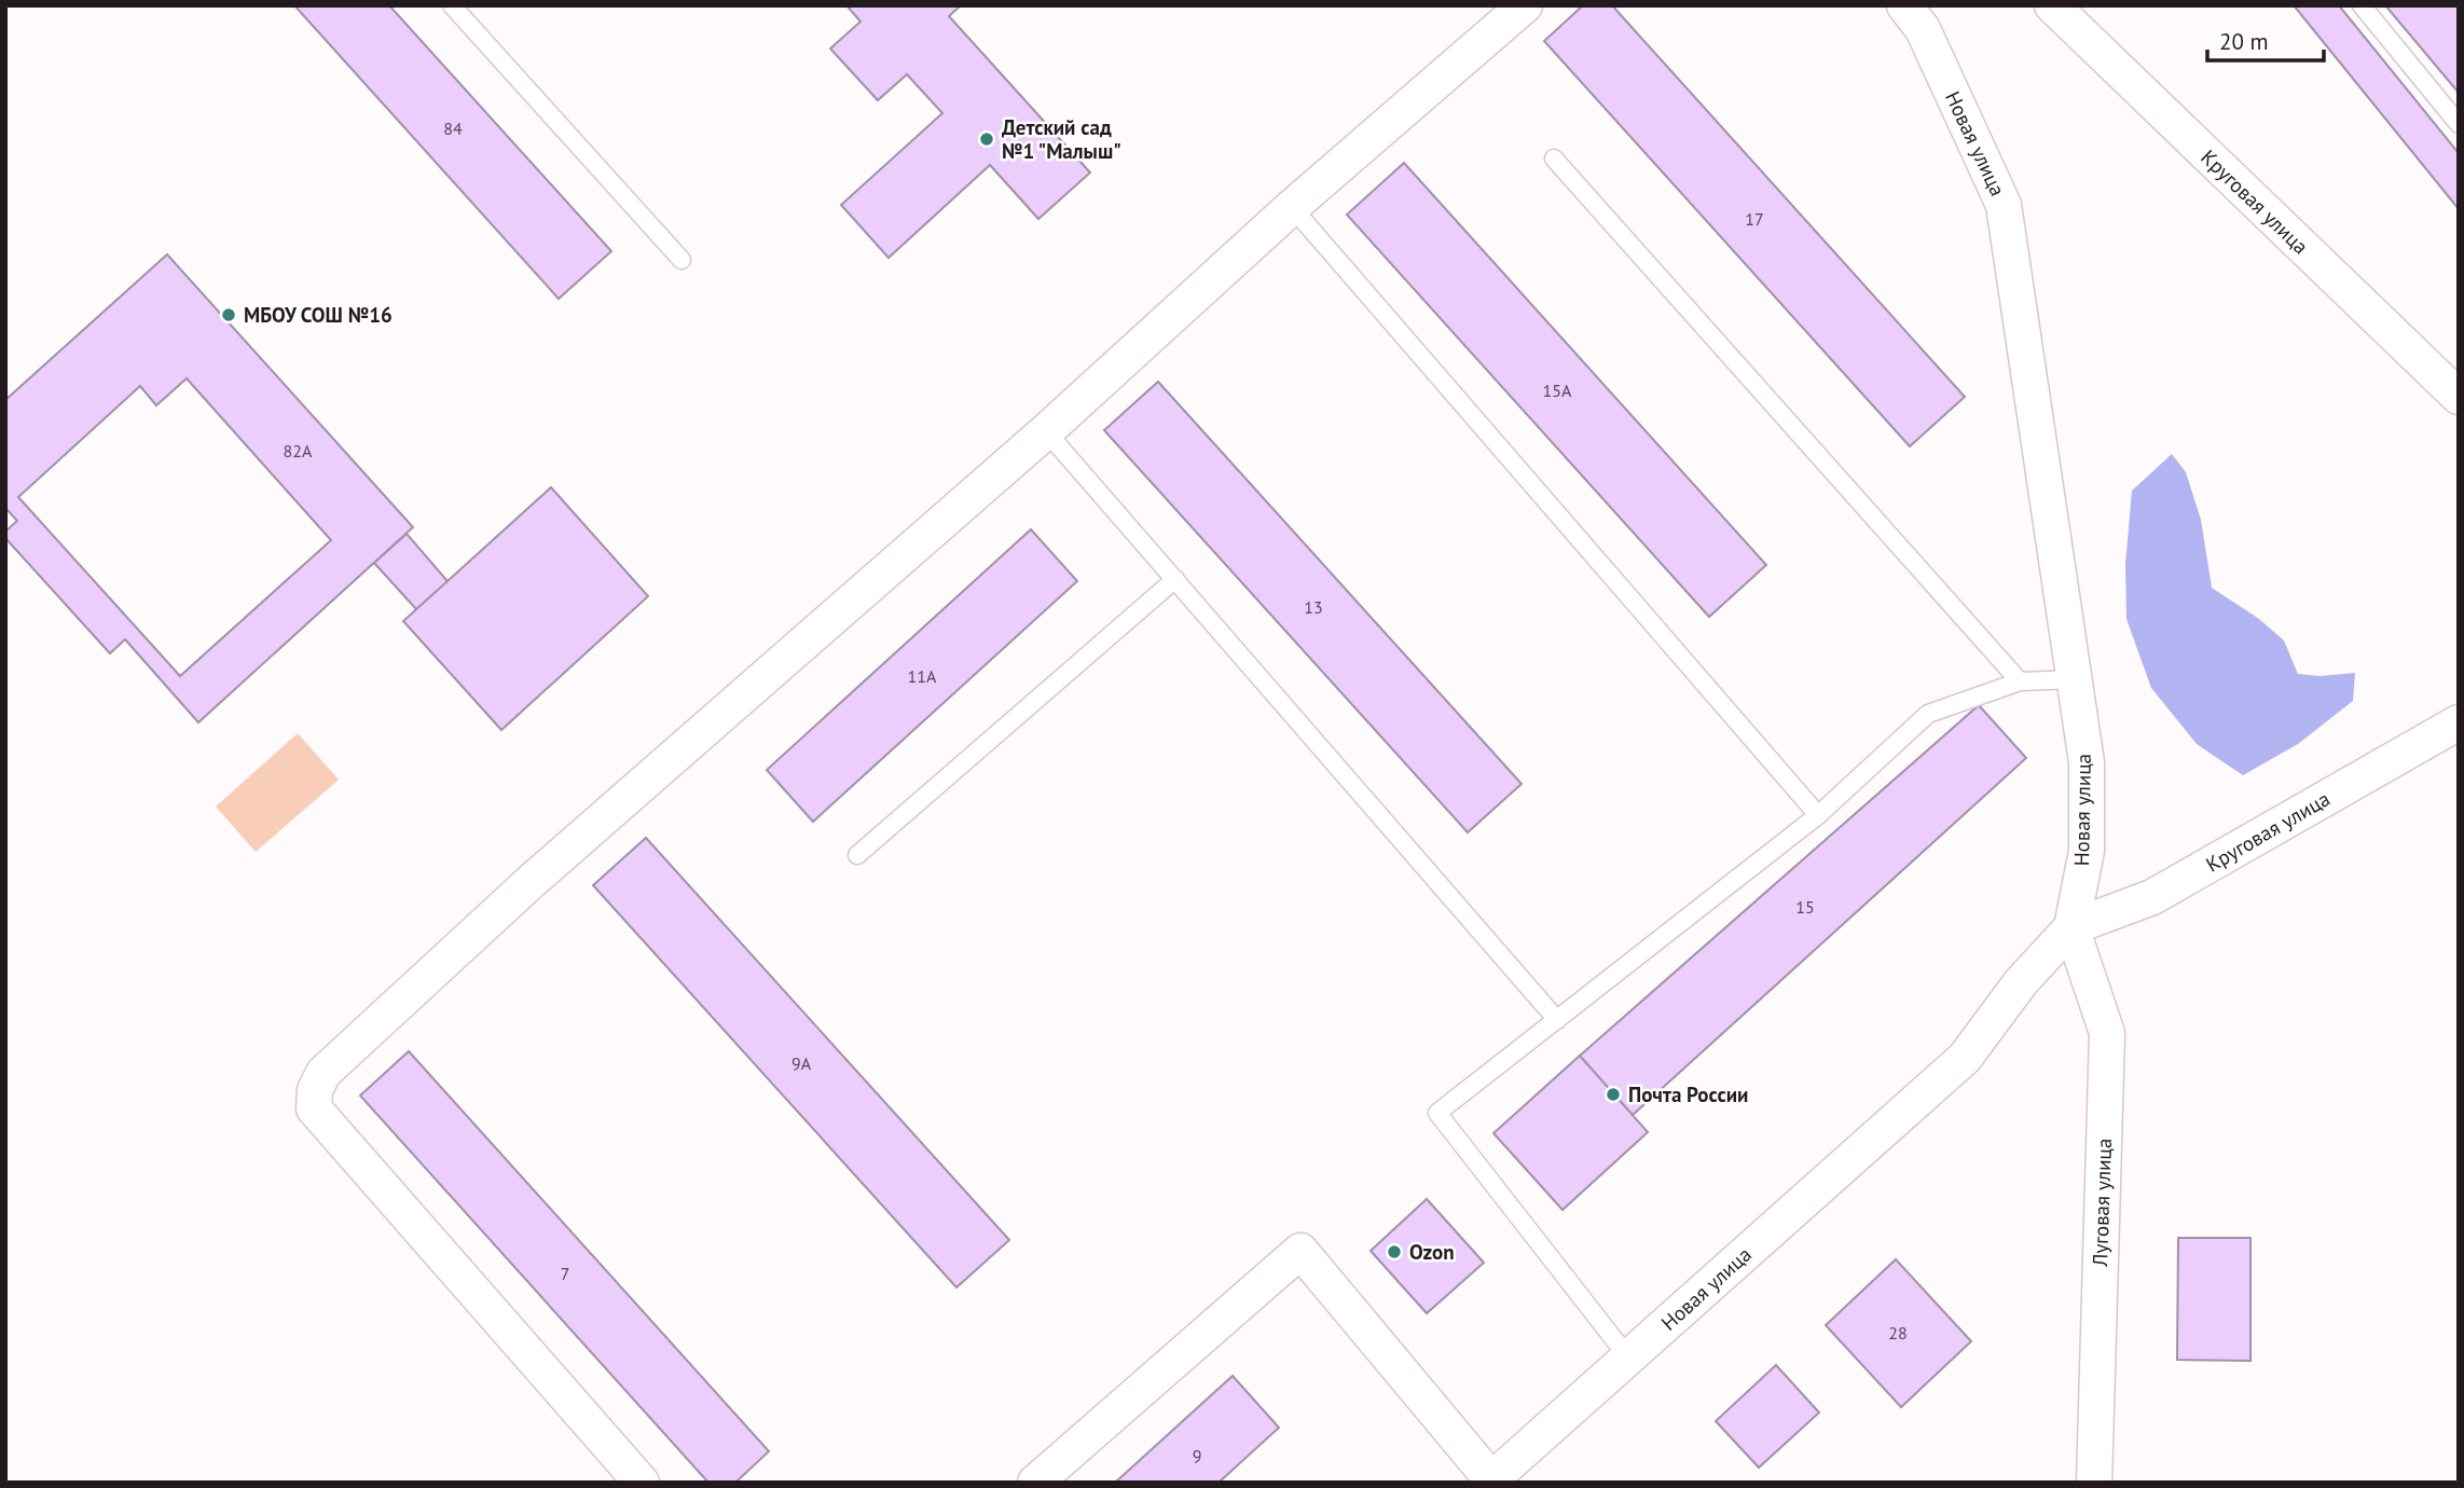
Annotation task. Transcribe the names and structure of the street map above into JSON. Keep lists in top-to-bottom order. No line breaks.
{"streets":{"street":["Новая улица","Круговая улица","Луговая улица"]},"crossings":[["Новая улица","Круговая улица"],["Новая улица","Луговая улица"],["Круговая улица","Луговая улица"]],"places":["Детский сад №1 \"Малыш\"","МБОУ СОШ №16","Почта России","Ozon"],"house_numbers":["84","17","15А","82А","13","11А","15","9А","7","28","9"],"scale_bar":"20 m"}
